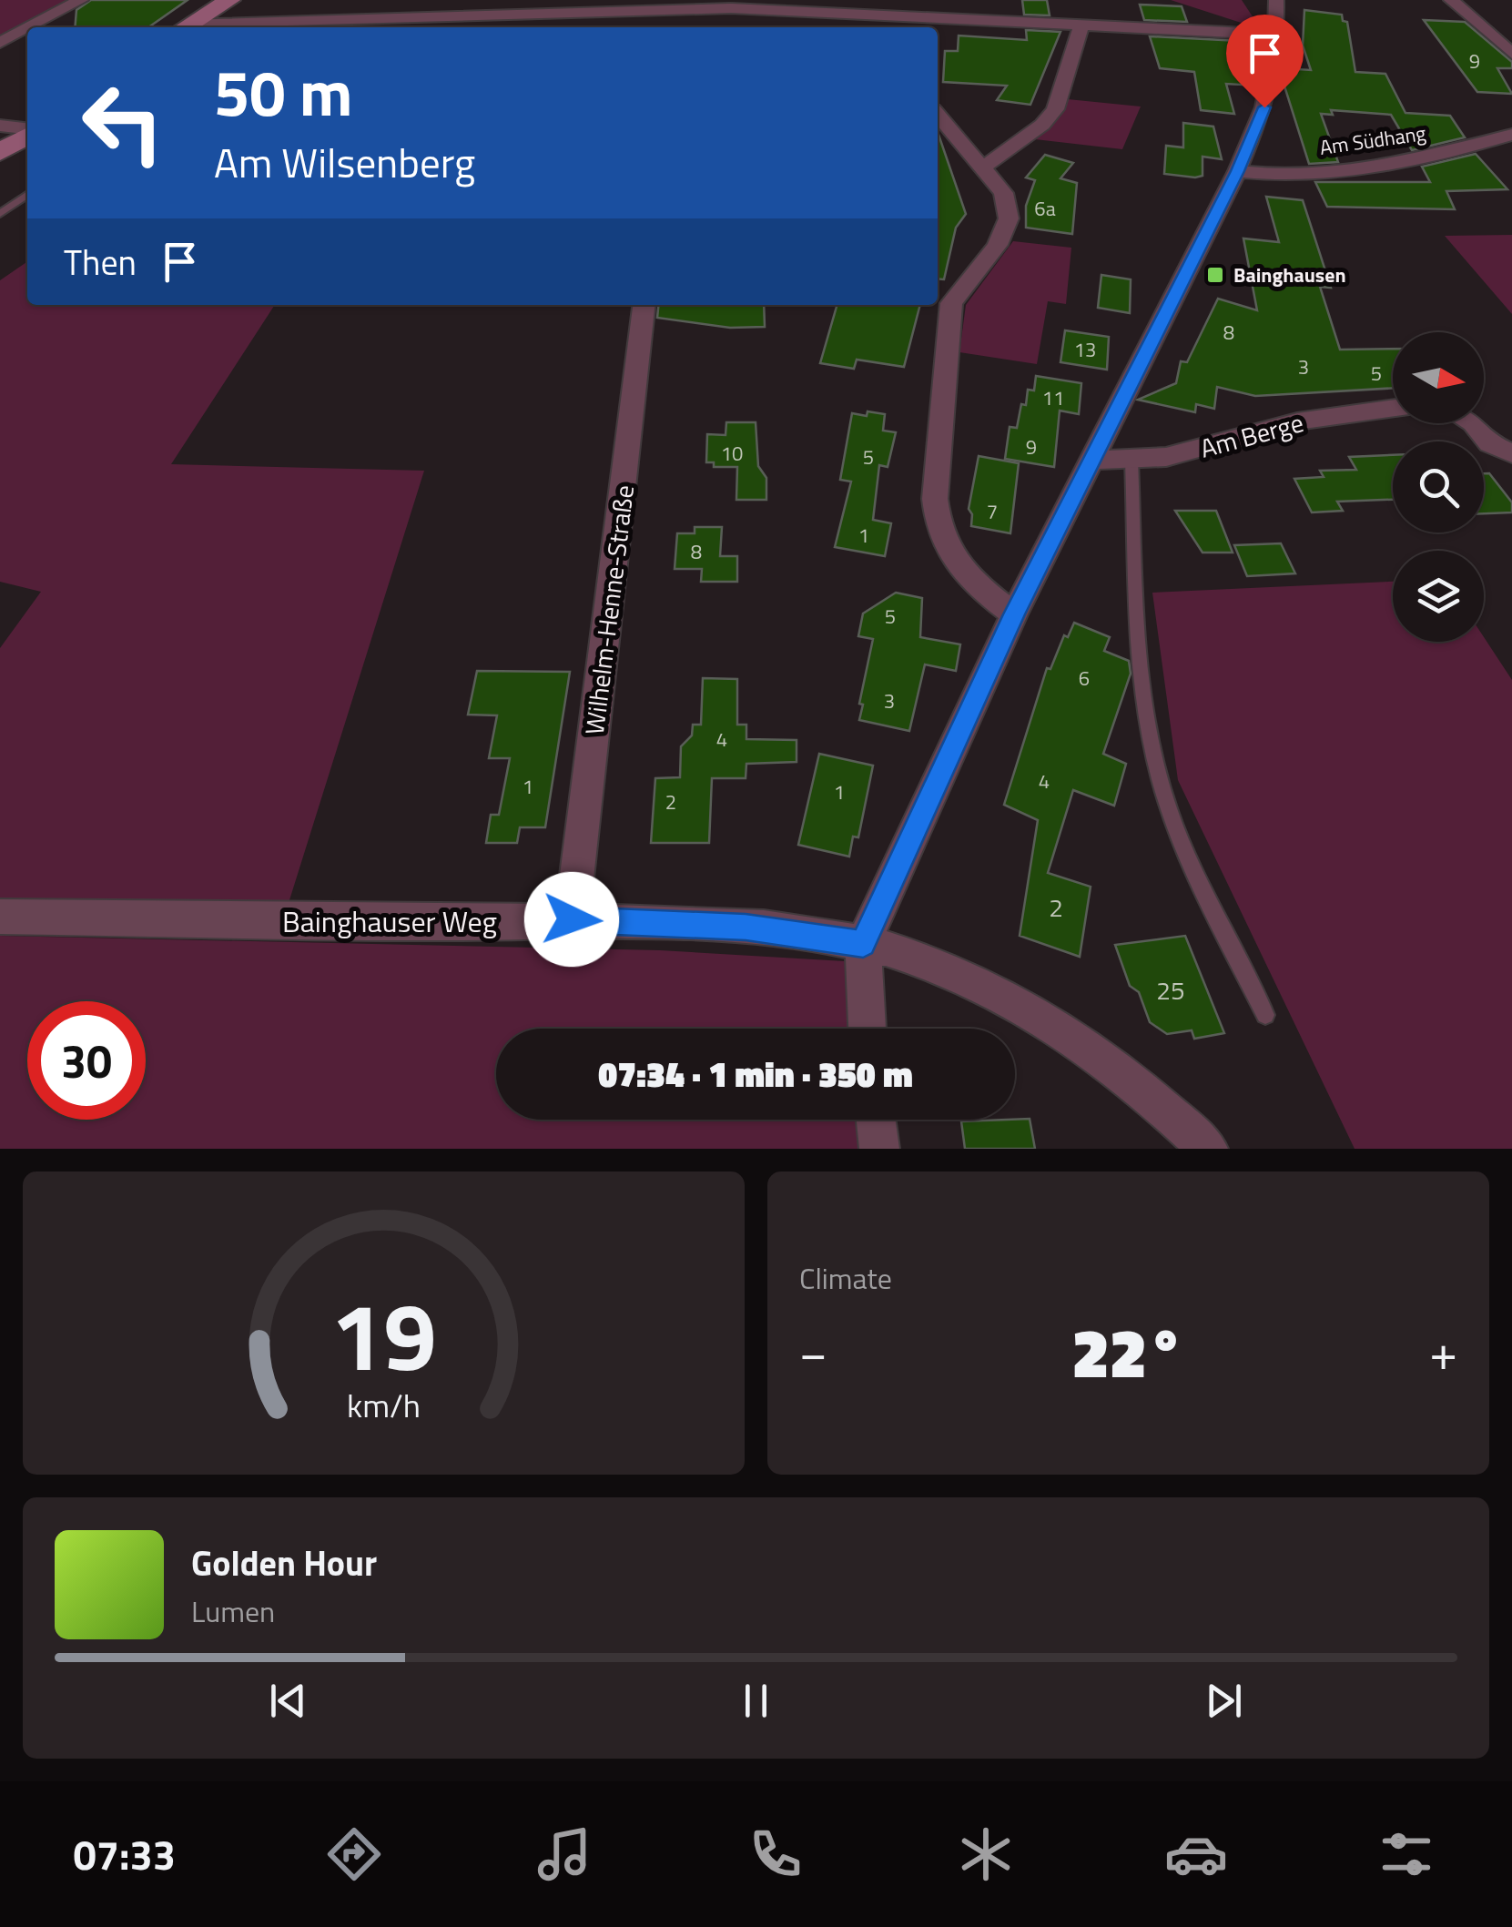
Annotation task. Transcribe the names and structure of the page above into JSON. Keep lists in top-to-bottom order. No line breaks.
{"streets":{"street":["Am Südhang","Am Berge","Wilhelm-Henne-Straße","Bainghauser Weg"]},"crossings":[["Wilhelm-Henne-Straße","Bainghauser Weg"]],"places":{"transit":["Bainghausen"]},"house_numbers":["9","6a","8","13","3","5","11","9","10","5","7","1","8","5","6","3","4","4","1","1","2","2","25"],"north":"right","page":{"turn":["50 m","Am Wilsenberg"],"then":"Then","limit":"30","trip":"07:34 · 1 min · 350 m","tile":"Climate","heat":["−","22°","+"],"song":["Golden Hour","Lumen"],"tabs":"07:33","gauge":["19","km/h"]}}
